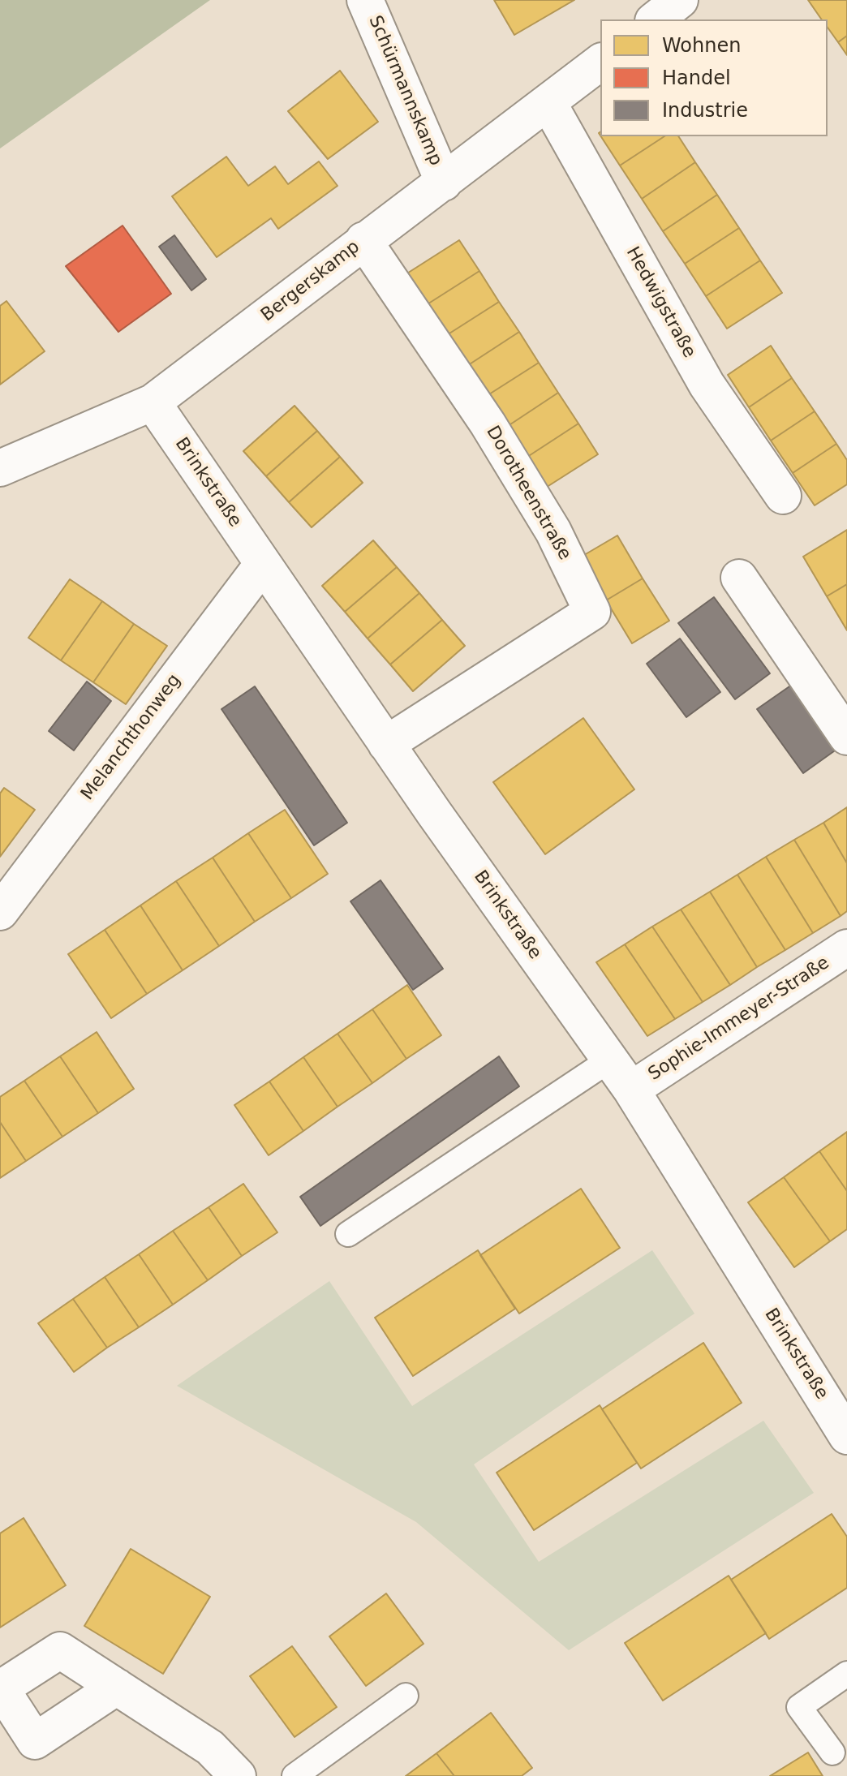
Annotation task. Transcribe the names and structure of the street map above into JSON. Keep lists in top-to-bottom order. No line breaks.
{"streets":{"street":["Schürmannskamp","Bergerskamp","Hedwigstraße","Brinkstraße","Dorotheenstraße","Melanchthonweg","Sophie-Immeyer-Straße"]},"crossings":[["Schürmannskamp","Bergerskamp"],["Bergerskamp","Hedwigstraße"],["Bergerskamp","Brinkstraße"],["Bergerskamp","Dorotheenstraße"],["Brinkstraße","Dorotheenstraße"],["Brinkstraße","Melanchthonweg"],["Brinkstraße","Sophie-Immeyer-Straße"]],"legend":["Wohnen","Handel","Industrie"]}
